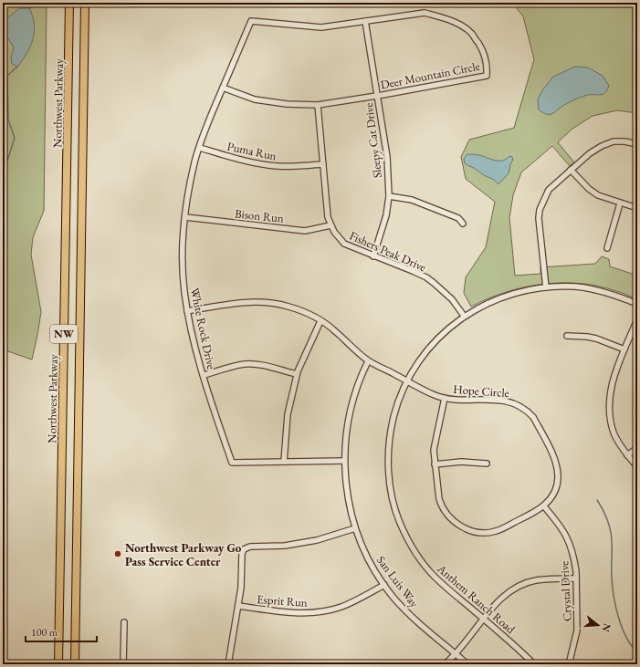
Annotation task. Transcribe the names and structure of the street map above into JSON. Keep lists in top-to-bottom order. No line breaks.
{"streets":{"highway":["Northwest Parkway","NW"],"street":["Deer Mountain Circle","Sleepy Cat Drive","Puma Run","Bison Run","Fishers Peak Drive","White Rock Drive","Hope Circle","San Luis Way","Crystal Drive","Anthem Ranch Road","Esprit Run"]},"crossings":[["Deer Mountain Circle","Sleepy Cat Drive"],["Deer Mountain Circle","Fishers Peak Drive"],["Deer Mountain Circle","White Rock Drive"],["Sleepy Cat Drive","Fishers Peak Drive"],["Puma Run","Fishers Peak Drive"],["Puma Run","White Rock Drive"],["Bison Run","Fishers Peak Drive"],["Bison Run","White Rock Drive"],["Fishers Peak Drive","Anthem Ranch Road"],["White Rock Drive","Hope Circle"],["White Rock Drive","San Luis Way"],["Hope Circle","San Luis Way"],["Hope Circle","Crystal Drive"],["Hope Circle","Anthem Ranch Road"],["San Luis Way","Esprit Run"]],"places":["Northwest Parkway Go Pass Service Center"],"scale_bar":"100 m","north":"right"}
